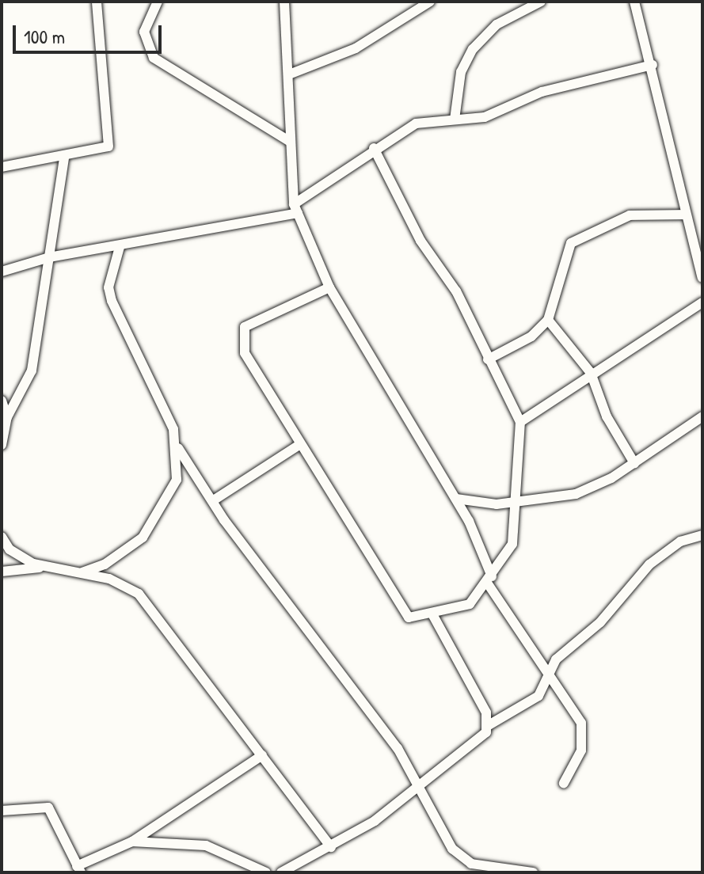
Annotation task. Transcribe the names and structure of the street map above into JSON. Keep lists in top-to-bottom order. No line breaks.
{"scale_bar":"100 m"}
